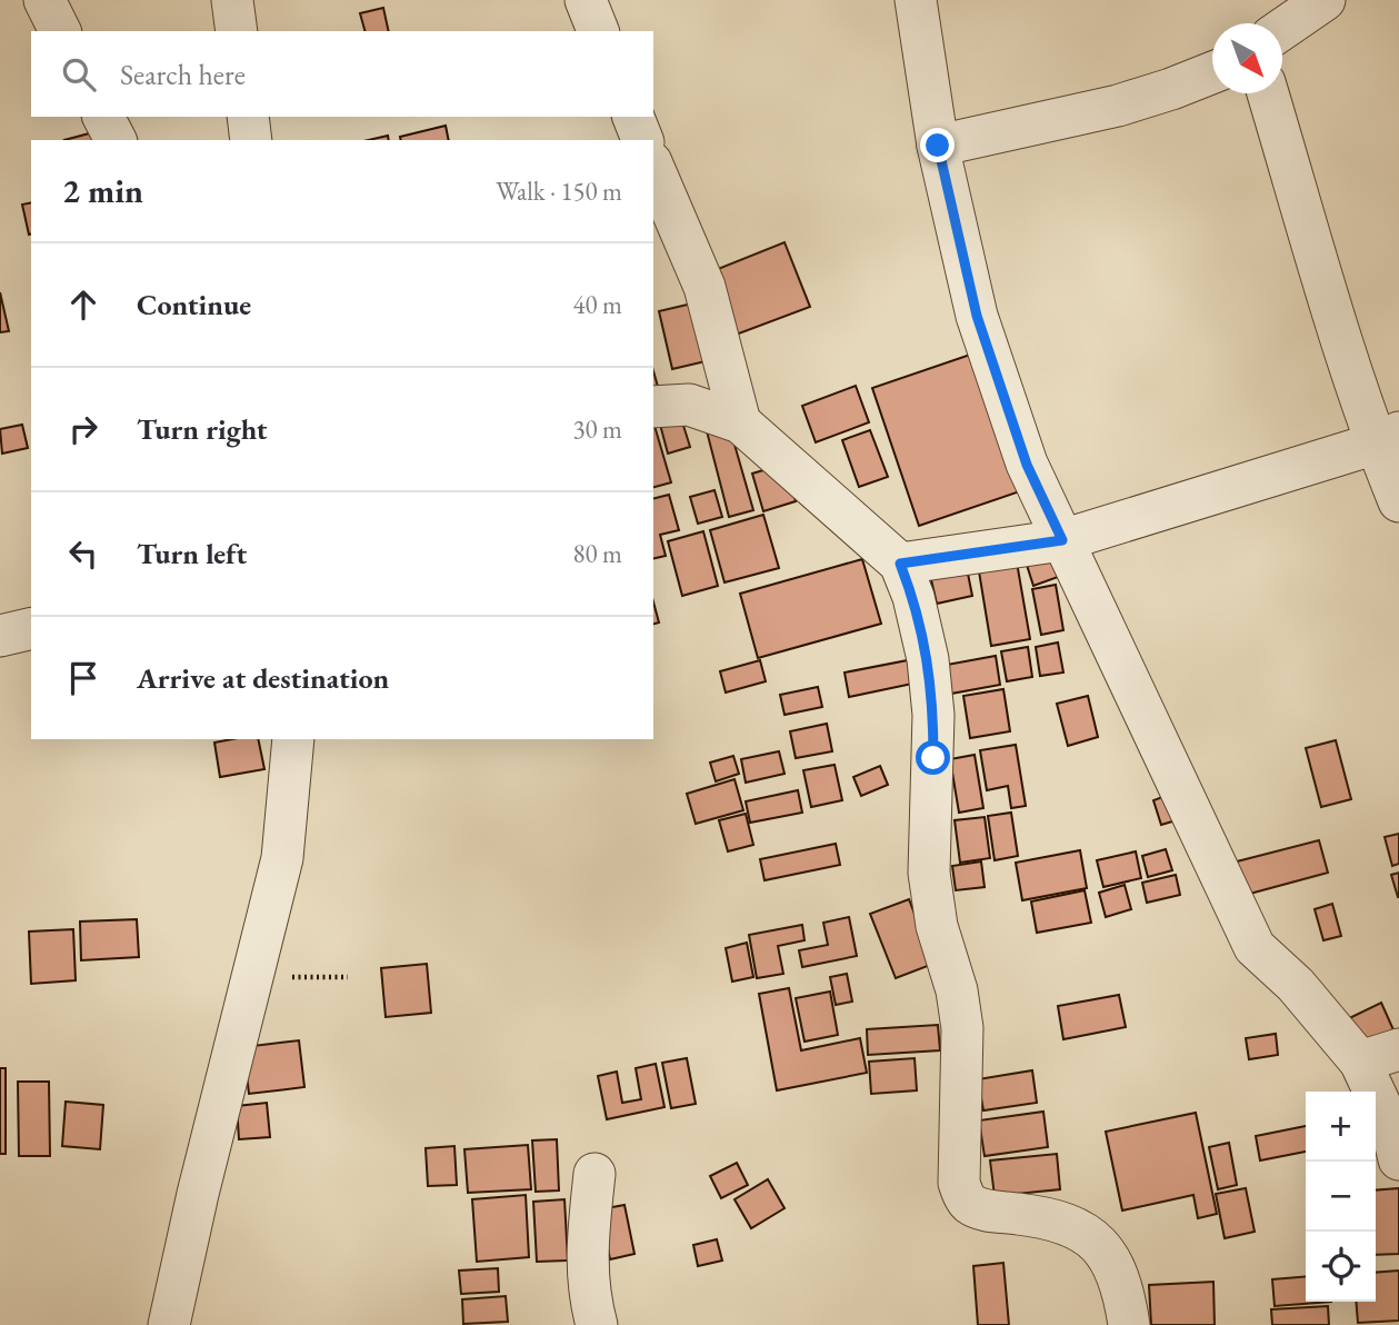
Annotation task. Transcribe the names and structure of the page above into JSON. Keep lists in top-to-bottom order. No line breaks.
{"north":"bottom right","page":{"search":"Search here","heading":["2 min","Walk · 150 m"],"list":[["Continue","40 m"],["Turn right","30 m"],["Turn left","80 m"],"Arrive at destination"],"map_buttons":["+","−"]}}
